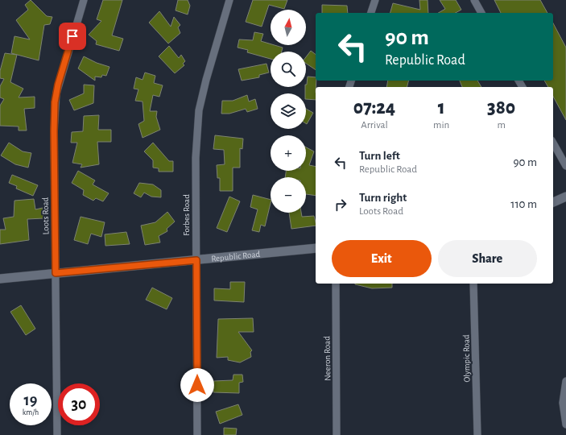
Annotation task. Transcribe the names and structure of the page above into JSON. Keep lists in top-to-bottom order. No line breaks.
{"streets":{"main road":["Republic Road"],"street":["Forbes Road","Loots Road","Neeron Road","Olympic Road"]},"crossings":[["Forbes Road","Republic Road"],["Loots Road","Republic Road"]],"north":"top","page":{"map_buttons":["+","−"],"turn":["90 m","Republic Road"],"eta":["07:24","Arrival","1","min","380","m"],"list":[{"name":"Turn left","note":"Republic Road","value":"90 m"},{"name":"Turn right","note":"Loots Road","value":"110 m"}],"buttons":["Exit","Share"],"speed":"19 km/h","limit":"30"}}
